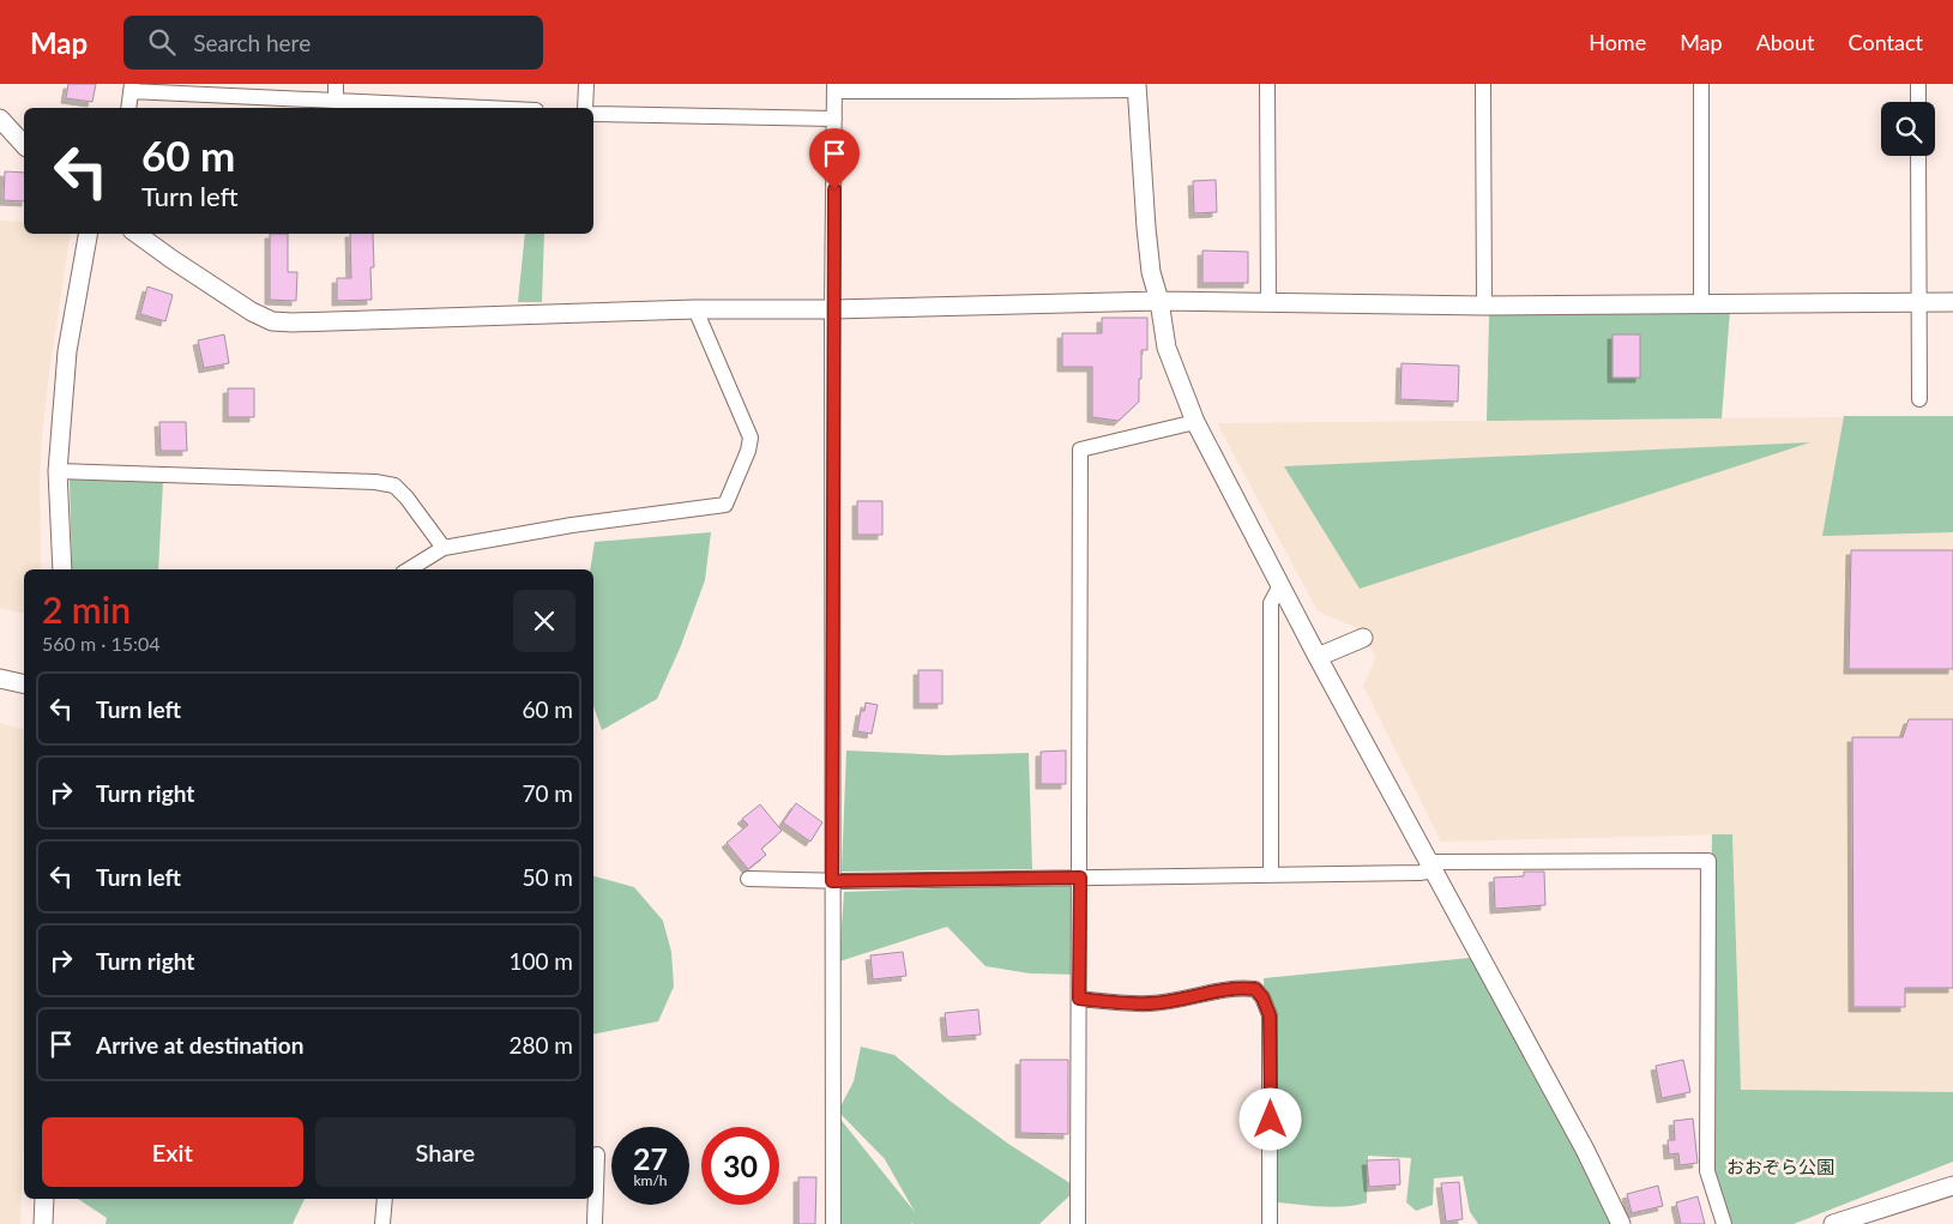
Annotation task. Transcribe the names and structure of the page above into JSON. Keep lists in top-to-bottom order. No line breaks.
{"parks":["おおぞら公園"],"page":{"header":"Map","search":"Search here","nav":["Home","Map","About","Contact"],"turn":["60 m","Turn left"],"heading":["2 min","560 m · 15:04"],"list":[{"name":"Turn left","value":"60 m"},{"name":"Turn right","value":"70 m"},{"name":"Turn left","value":"50 m"},{"name":"Turn right","value":"100 m"},{"name":"Arrive at destination","value":"280 m"}],"buttons":["Exit","Share"],"speed":"27 km/h","limit":"30"}}
